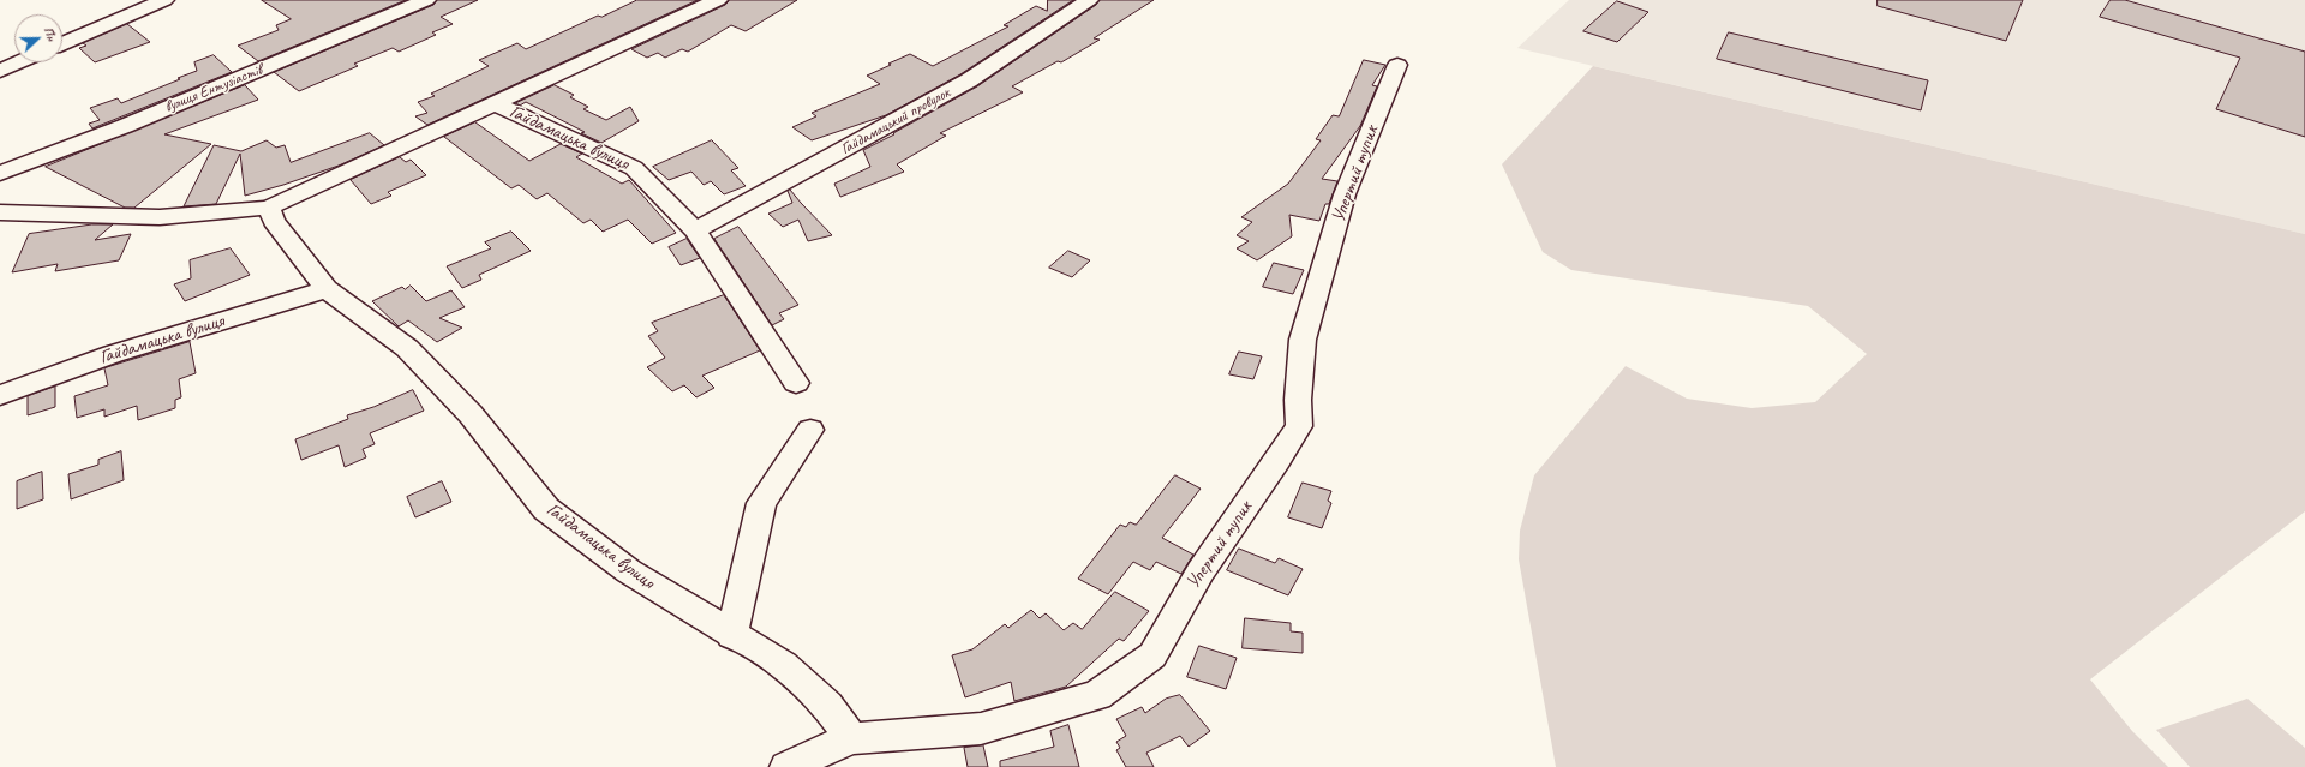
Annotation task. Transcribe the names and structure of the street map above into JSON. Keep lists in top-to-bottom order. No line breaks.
{"streets":{"street":["вулиця Ентузіастів","Гайдамацький провулок","Гайдамацька вулиця","Упертий тупик"]},"crossings":[["Гайдамацький провулок","Гайдамацька вулиця"],["Гайдамацька вулиця","Упертий тупик"]],"north":"right"}
